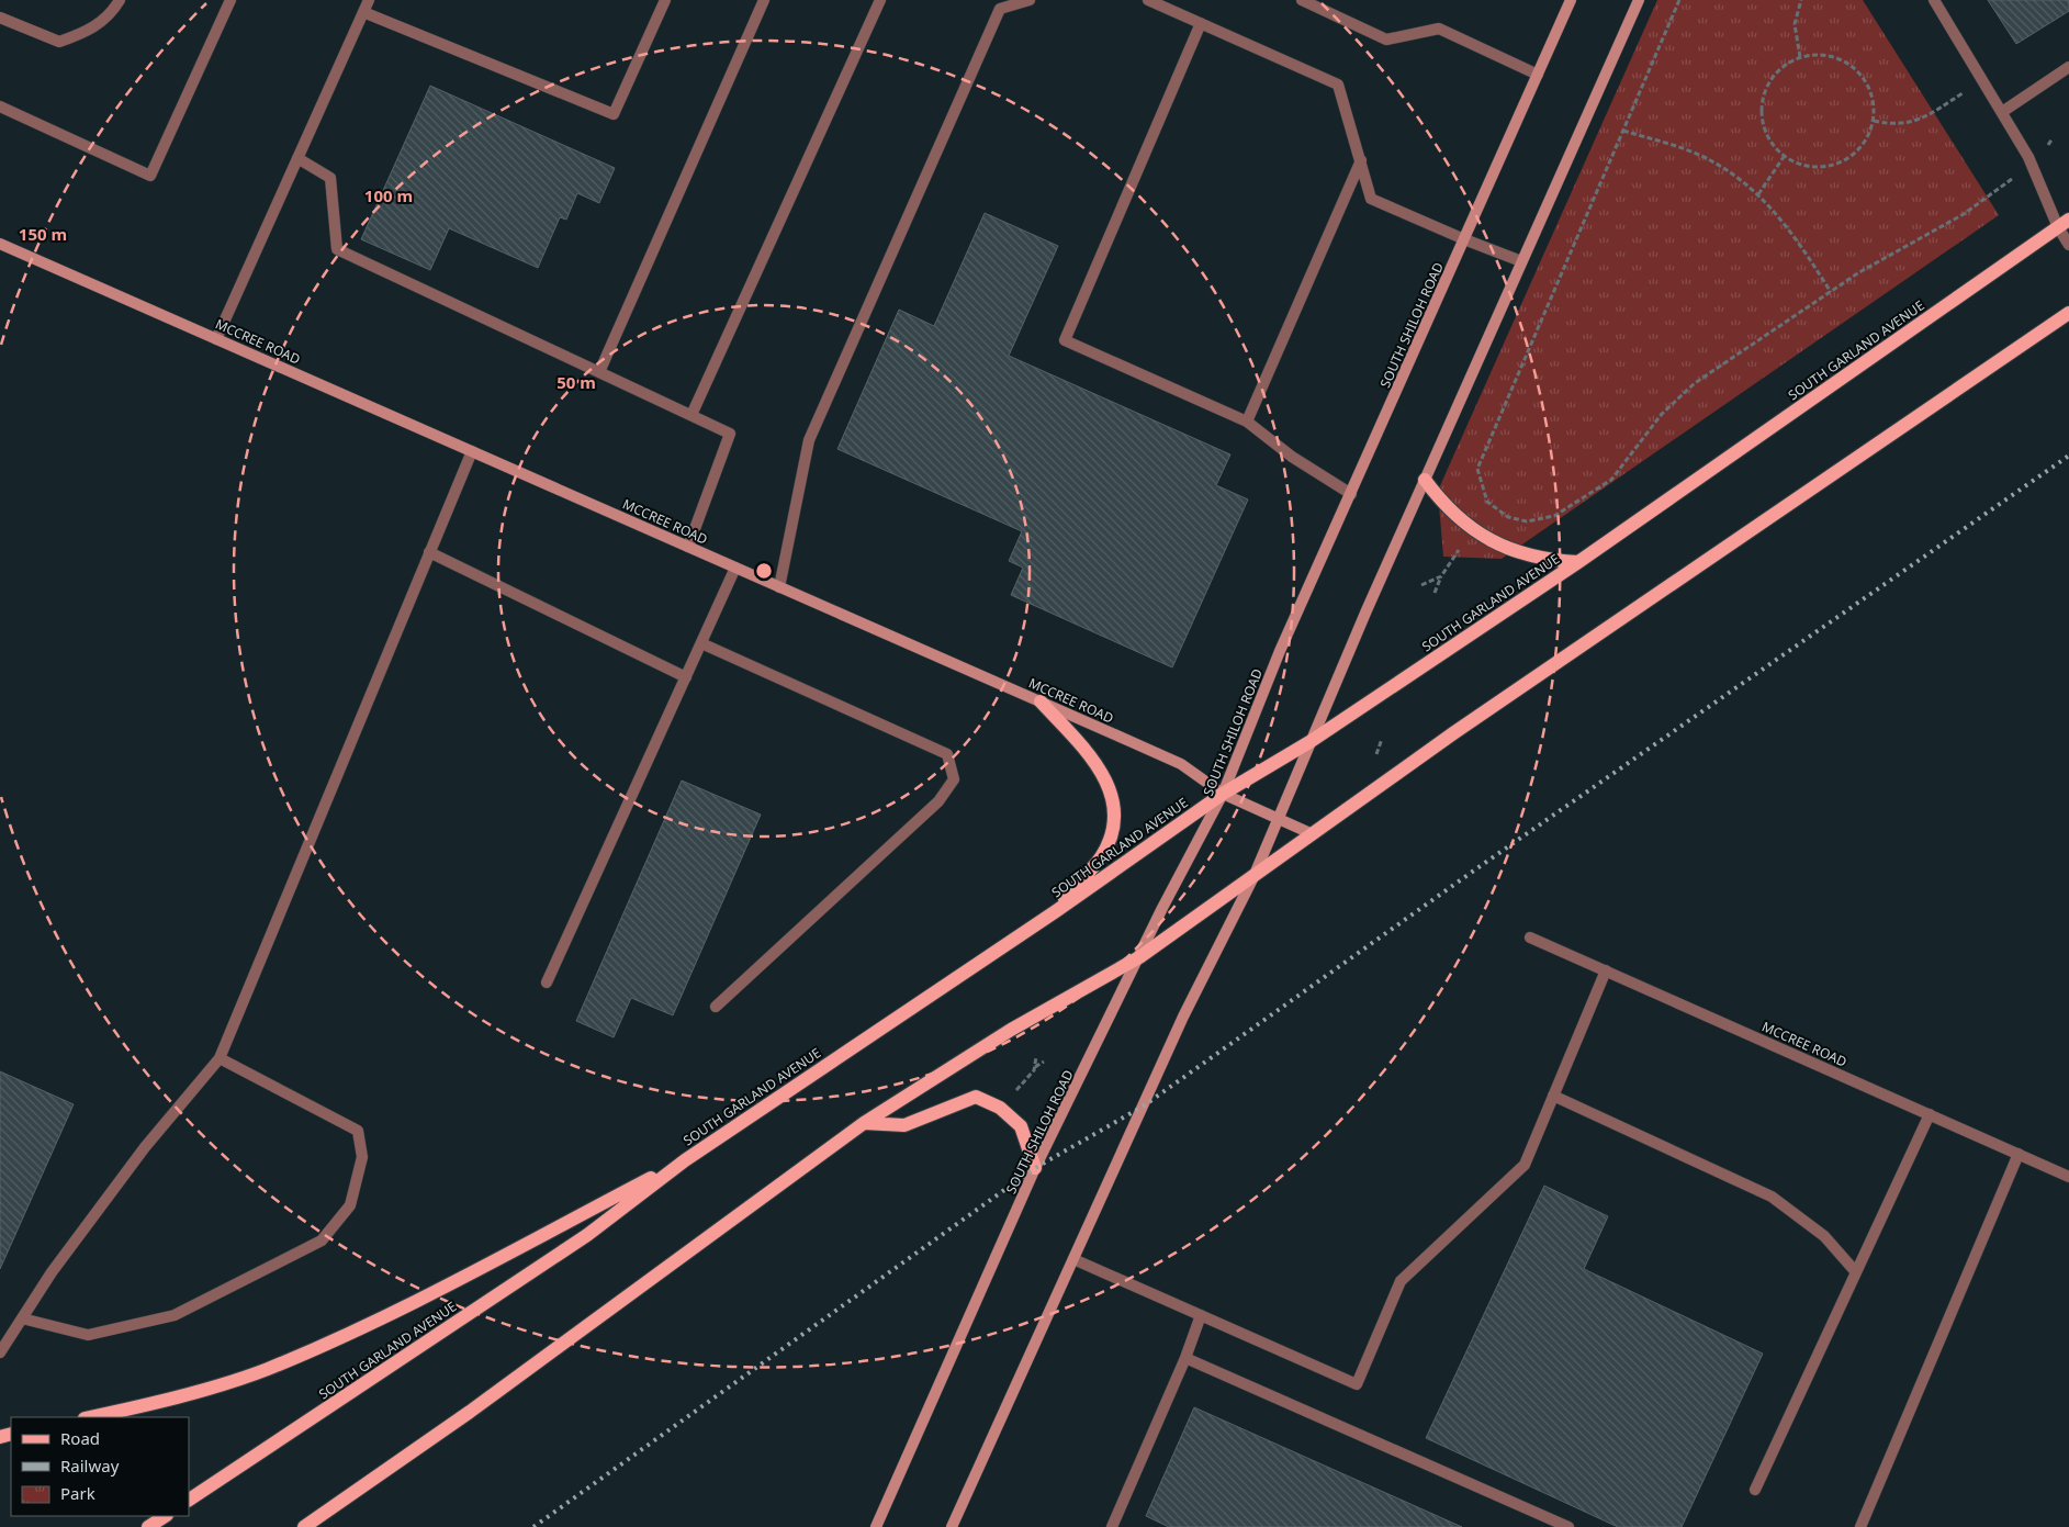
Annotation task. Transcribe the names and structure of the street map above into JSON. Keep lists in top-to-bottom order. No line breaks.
{"streets":{"main road":["SOUTH SHILOH ROAD","MCCREE ROAD","SOUTH GARLAND AVENUE"]},"crossings":[["SOUTH SHILOH ROAD","MCCREE ROAD"],["SOUTH SHILOH ROAD","SOUTH GARLAND AVENUE"],["MCCREE ROAD","SOUTH GARLAND AVENUE"]],"legend":["Road","Railway","Park"],"rings":["100 m","150 m","50 m"]}
